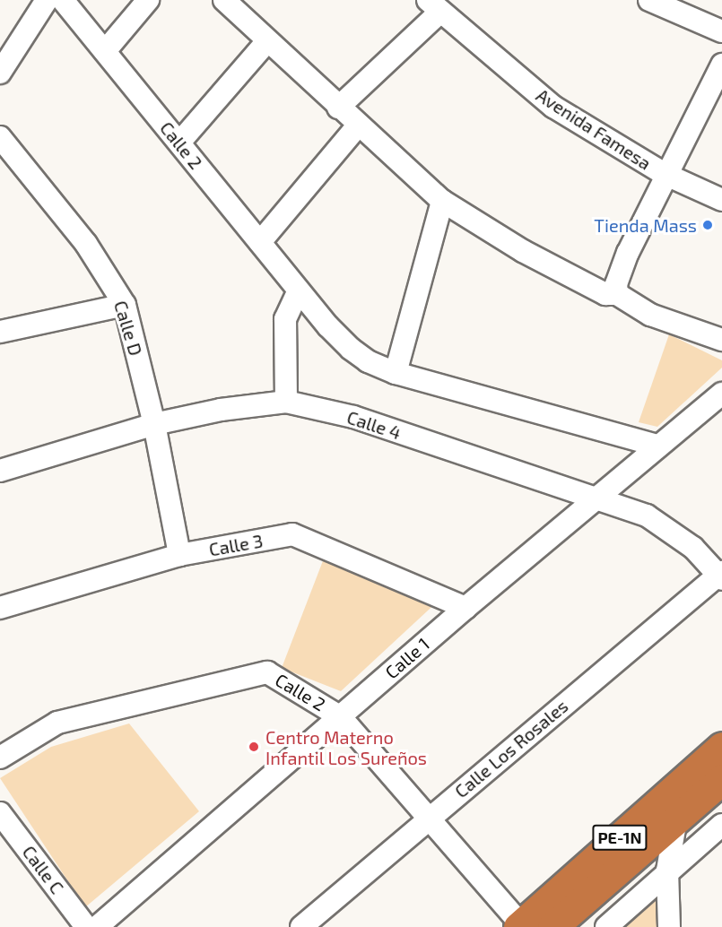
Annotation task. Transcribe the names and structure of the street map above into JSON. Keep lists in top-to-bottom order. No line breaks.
{"streets":{"highway":["PE-1N"],"street":["Avenida Famesa","Calle 2","Calle D","Calle 4","Calle 3","Calle 1","Calle Los Rosales","Calle C"]},"crossings":[["Calle 2","Calle 1"],["Calle 2","Calle Los Rosales"],["Calle 2","PE-1N"],["Calle D","Calle 4"],["Calle D","Calle 3"],["Calle 4","Calle 1"],["Calle 4","Calle Los Rosales"],["Calle 3","Calle 1"]],"places":["Tienda Mass","Centro Materno Infantil Los Sureños"]}
